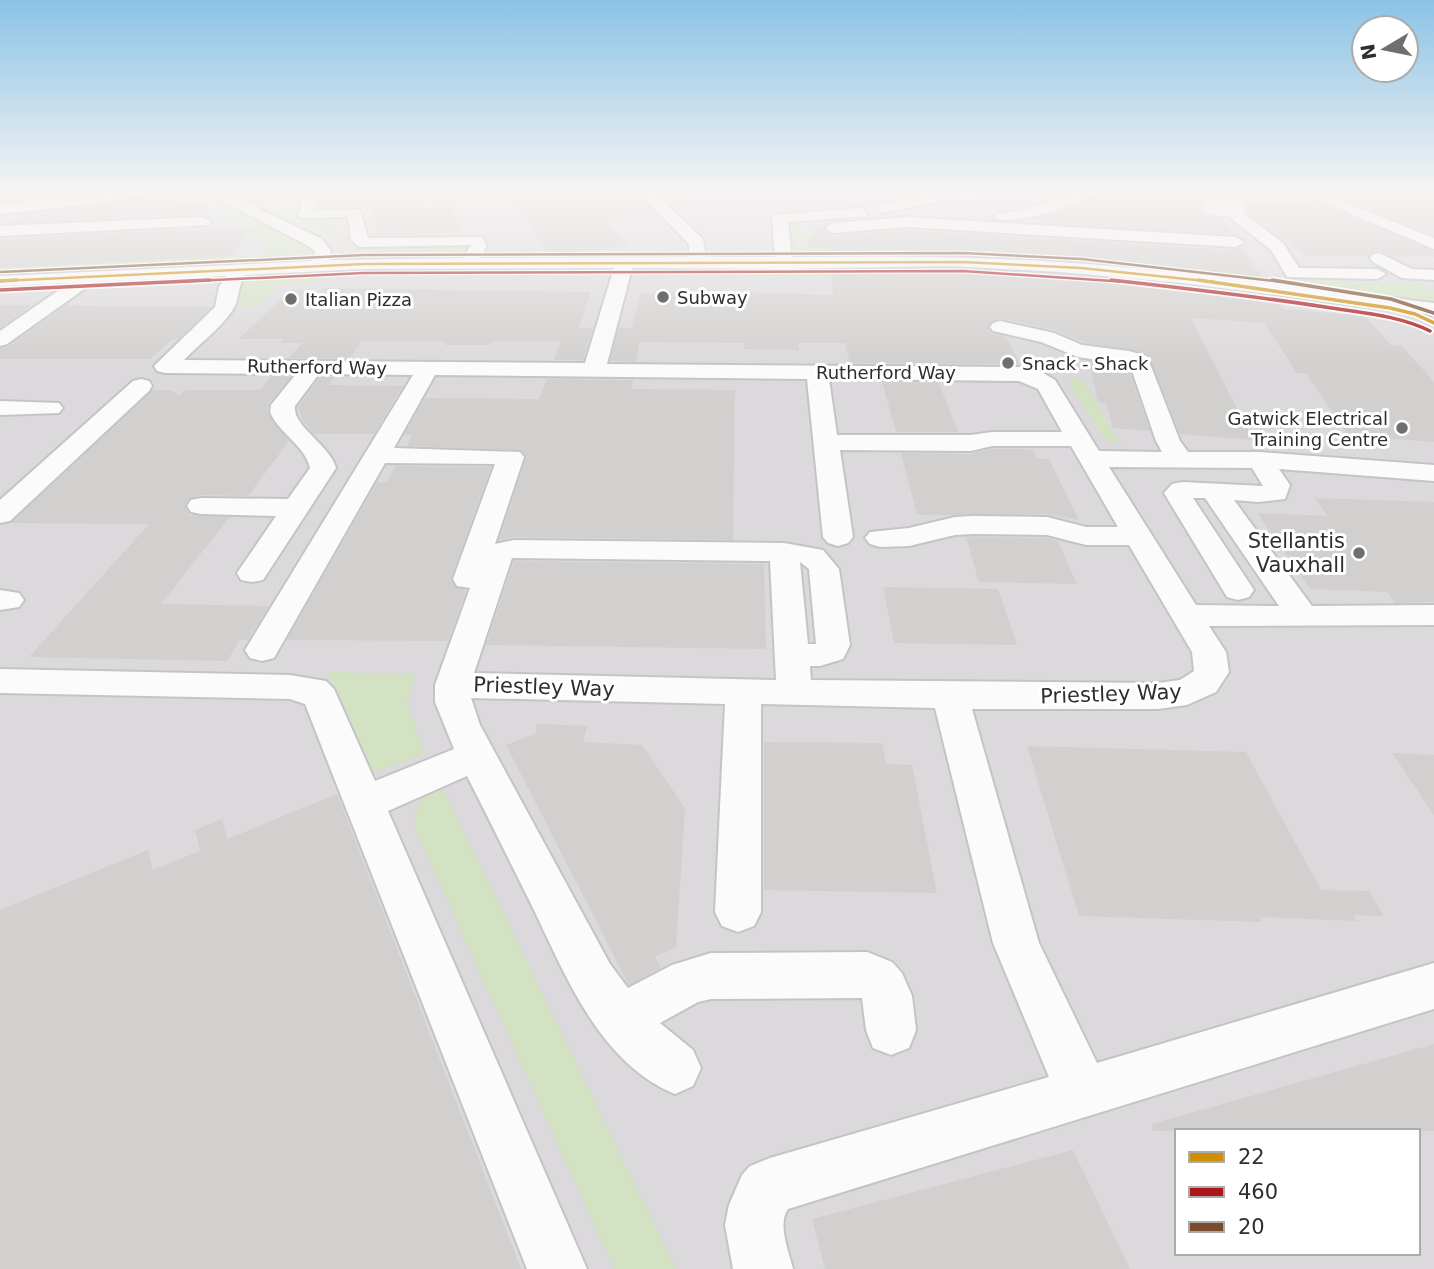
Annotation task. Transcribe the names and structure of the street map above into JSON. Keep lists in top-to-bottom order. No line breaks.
{"streets":{"street":["Rutherford Way","Priestley Way"]},"places":["Subway","Italian Pizza","Snack - Shack","Gatwick Electrical Training Centre","Stellantis Vauxhall"],"lines":["transit line 20","transit line 22","transit line 460"],"legend":["22","460","20"],"north":"left"}
